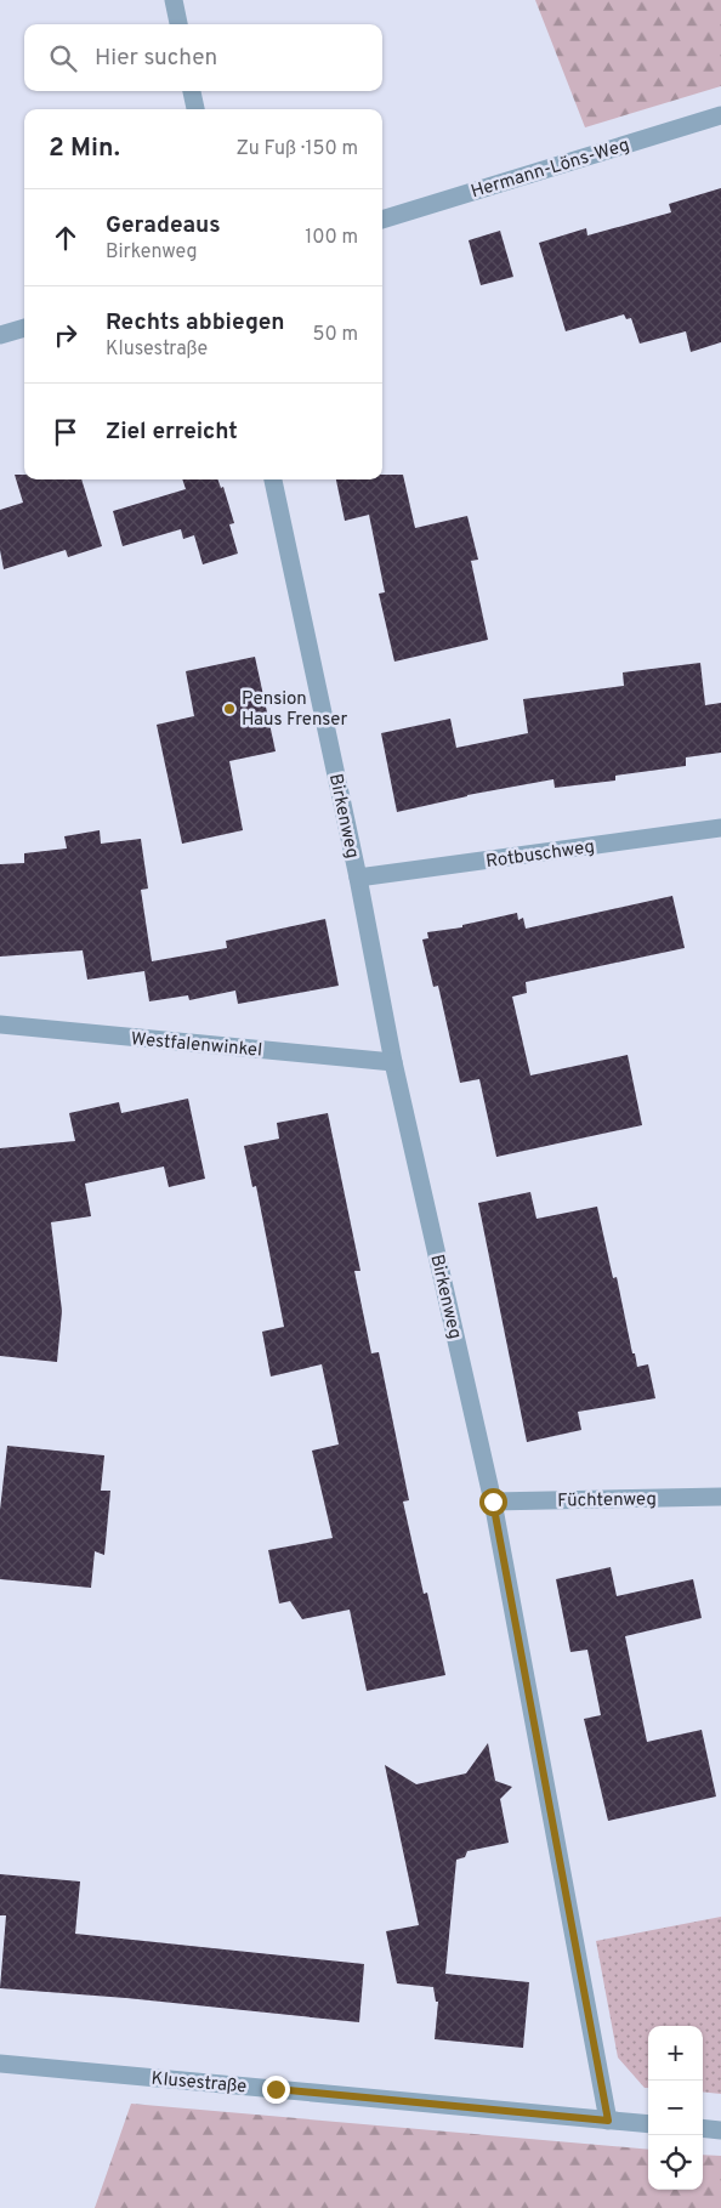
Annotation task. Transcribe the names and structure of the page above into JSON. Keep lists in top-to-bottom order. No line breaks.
{"streets":{"street":["Hermann-Löns-Weg","Birkenweg","Rotbuschweg","Westfalenwinkel","Füchtenweg","Klusestraße"]},"crossings":[["Birkenweg","Rotbuschweg"],["Birkenweg","Westfalenwinkel"],["Birkenweg","Füchtenweg"],["Birkenweg","Klusestraße"]],"places":["Pension Haus Frenser"],"page":{"search":"Hier suchen","heading":["2 Min.","Zu Fuß · 150 m"],"list":[["Geradeaus","Birkenweg","100 m"],["Rechts abbiegen","Klusestraße","50 m"],"Ziel erreicht"],"map_buttons":["+","−"]}}
